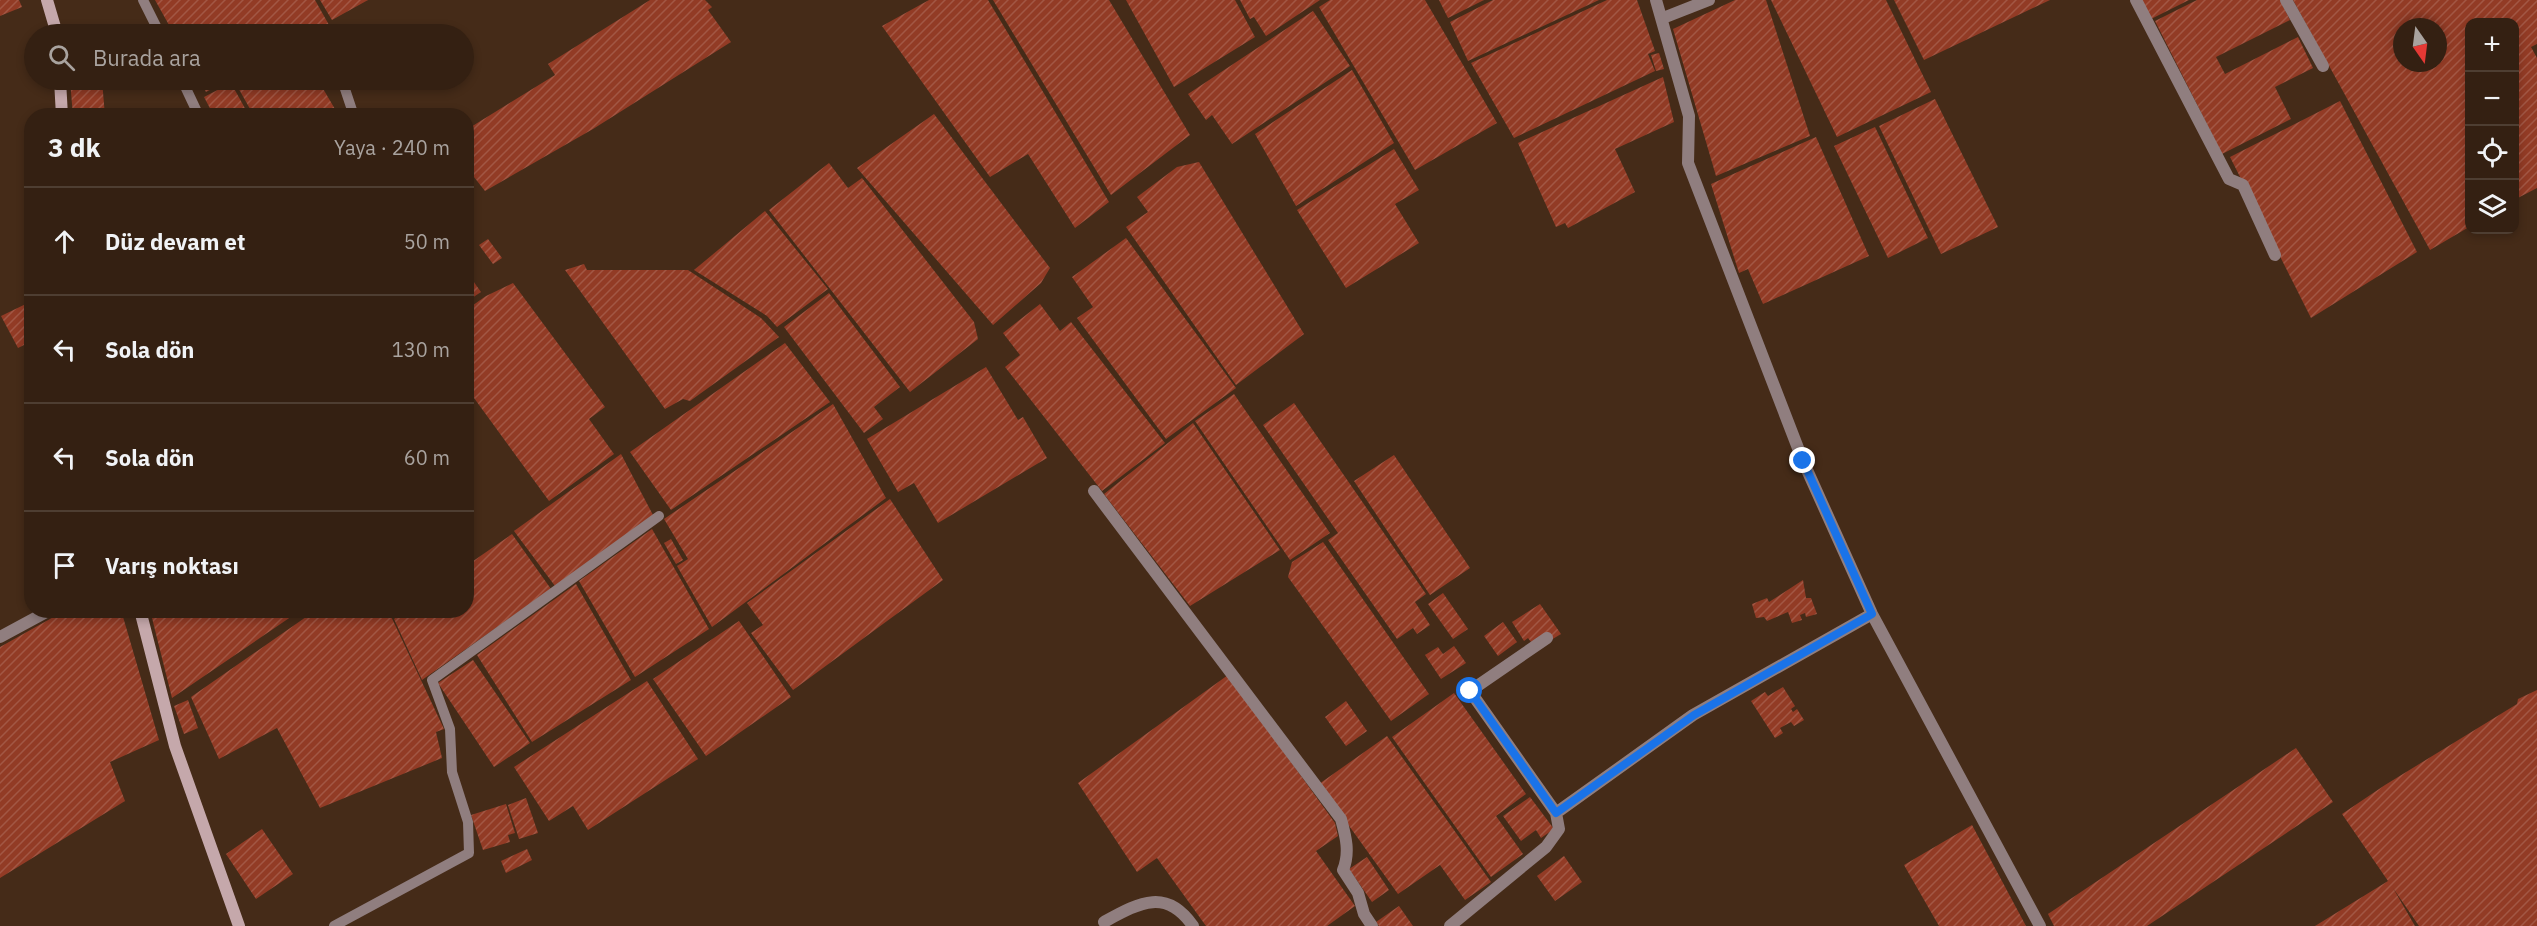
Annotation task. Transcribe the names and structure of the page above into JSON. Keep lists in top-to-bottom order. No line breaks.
{"north":"bottom","page":{"map_buttons":["+","−"],"search":"Burada ara","heading":["3 dk","Yaya · 240 m"],"list":[["Düz devam et","50 m"],["Sola dön","130 m"],["Sola dön","60 m"],"Varış noktası"]}}
